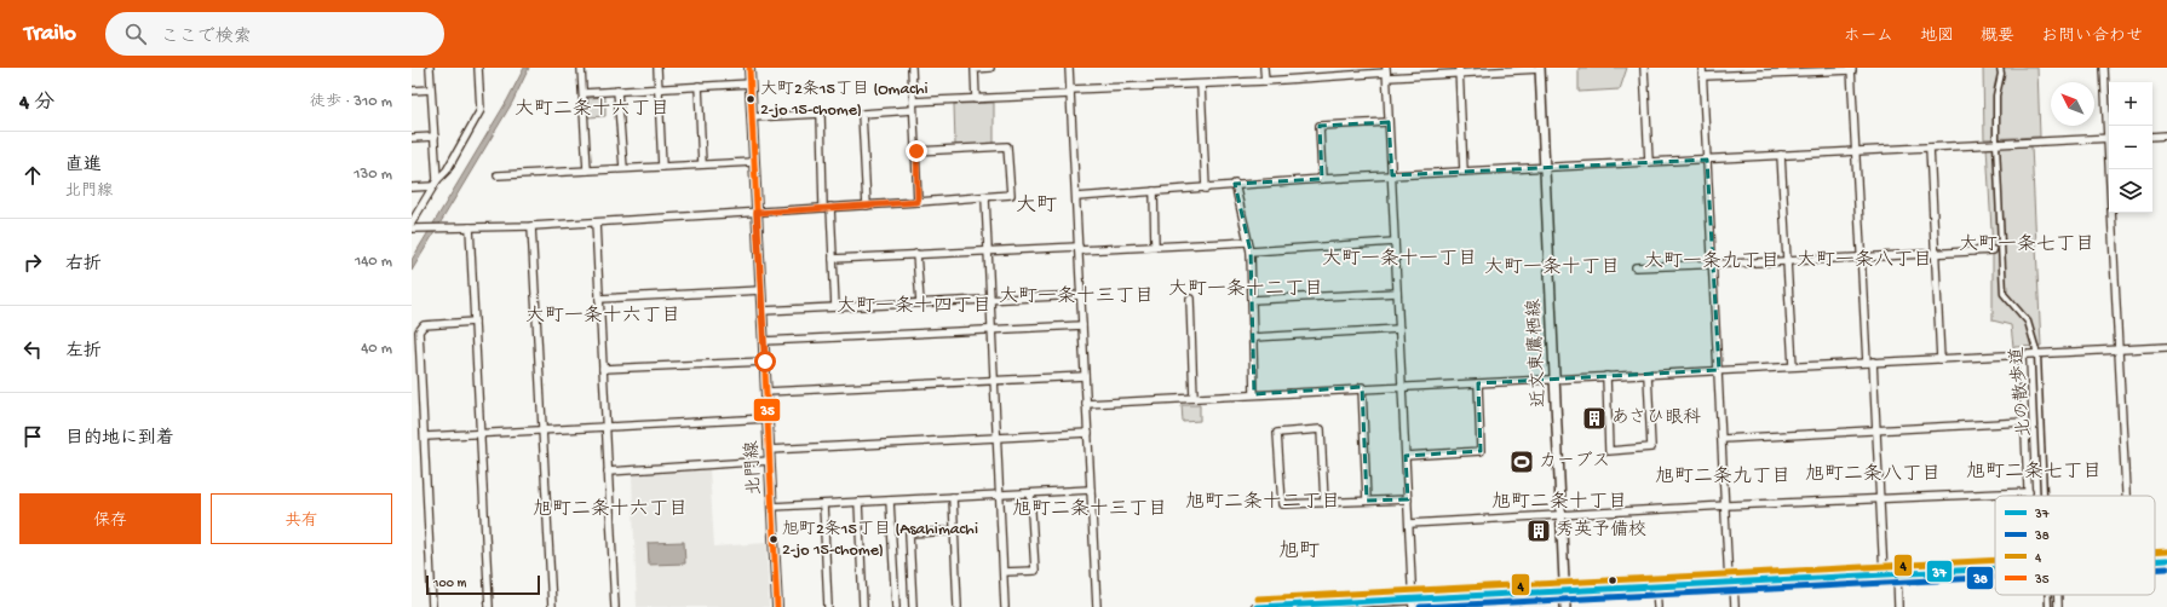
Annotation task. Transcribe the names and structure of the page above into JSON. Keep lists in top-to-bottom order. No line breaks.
{"streets":{"street":["近文東鷹栖線","北の散歩道","北門線"]},"districts":["大町二条十六丁目","大町","大町一条七丁目","大町一条十一丁目","大町一条八丁目","大町一条九丁目","大町一条十丁目","大町一条十二丁目","大町一条十三丁目","大町一条十四丁目","大町一条十六丁目","旭町二条七丁目","旭町二条八丁目","旭町二条九丁目","旭町二条十二丁目","旭町二条十丁目","旭町二条十六丁目","旭町二条十三丁目","旭町"],"places":{"other":["大町2条15丁目 (Omachi 2-jo 15-chome)","旭町2条15丁目 (Asahimachi 2-jo 15-chome)"],"building":["あさひ眼科","秀英予備校"],"sports":["カーブス"]},"lines":["transit line 35","transit line 4","transit line 37","transit line 38"],"legend":["37","38","4","35"],"scale_bar":"100 m","north":"top left","page":{"header":"Trailo","search":"ここで検索","nav":["ホーム","地図","概要","お問い合わせ"],"heading":["4 分","徒歩 · 310 m"],"map_buttons":["+","−"],"list":[["直進","北門線","130 m"],["右折","140 m"],["左折","40 m"],"目的地に到着"],"buttons":["保存","共有"],"scale":"100 m"}}
